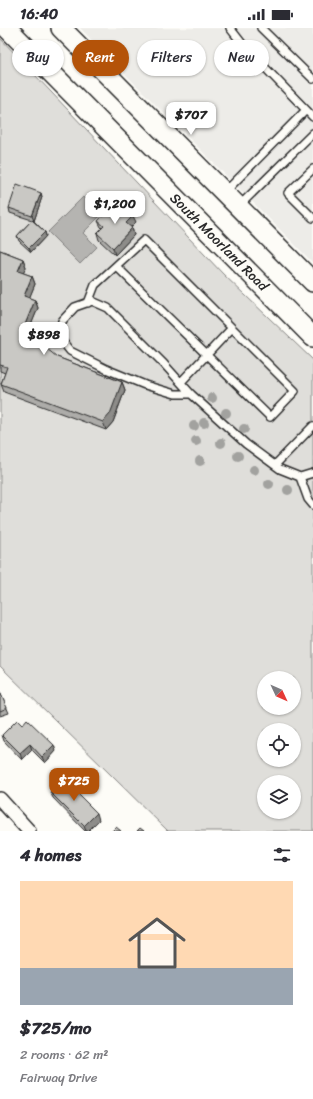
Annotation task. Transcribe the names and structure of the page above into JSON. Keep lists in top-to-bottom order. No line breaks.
{"streets":{"main road":["South Moorland Road"]},"north":"bottom right","page":{"status":"16:40","chip":["Buy","Rent","Filters","New"],"price":["$707","$1,200","$898","$725"],"heading":"4 homes","list":[{"name":"$725/mo","note":"2 rooms · 62 m² · Fairway Drive"}]}}
